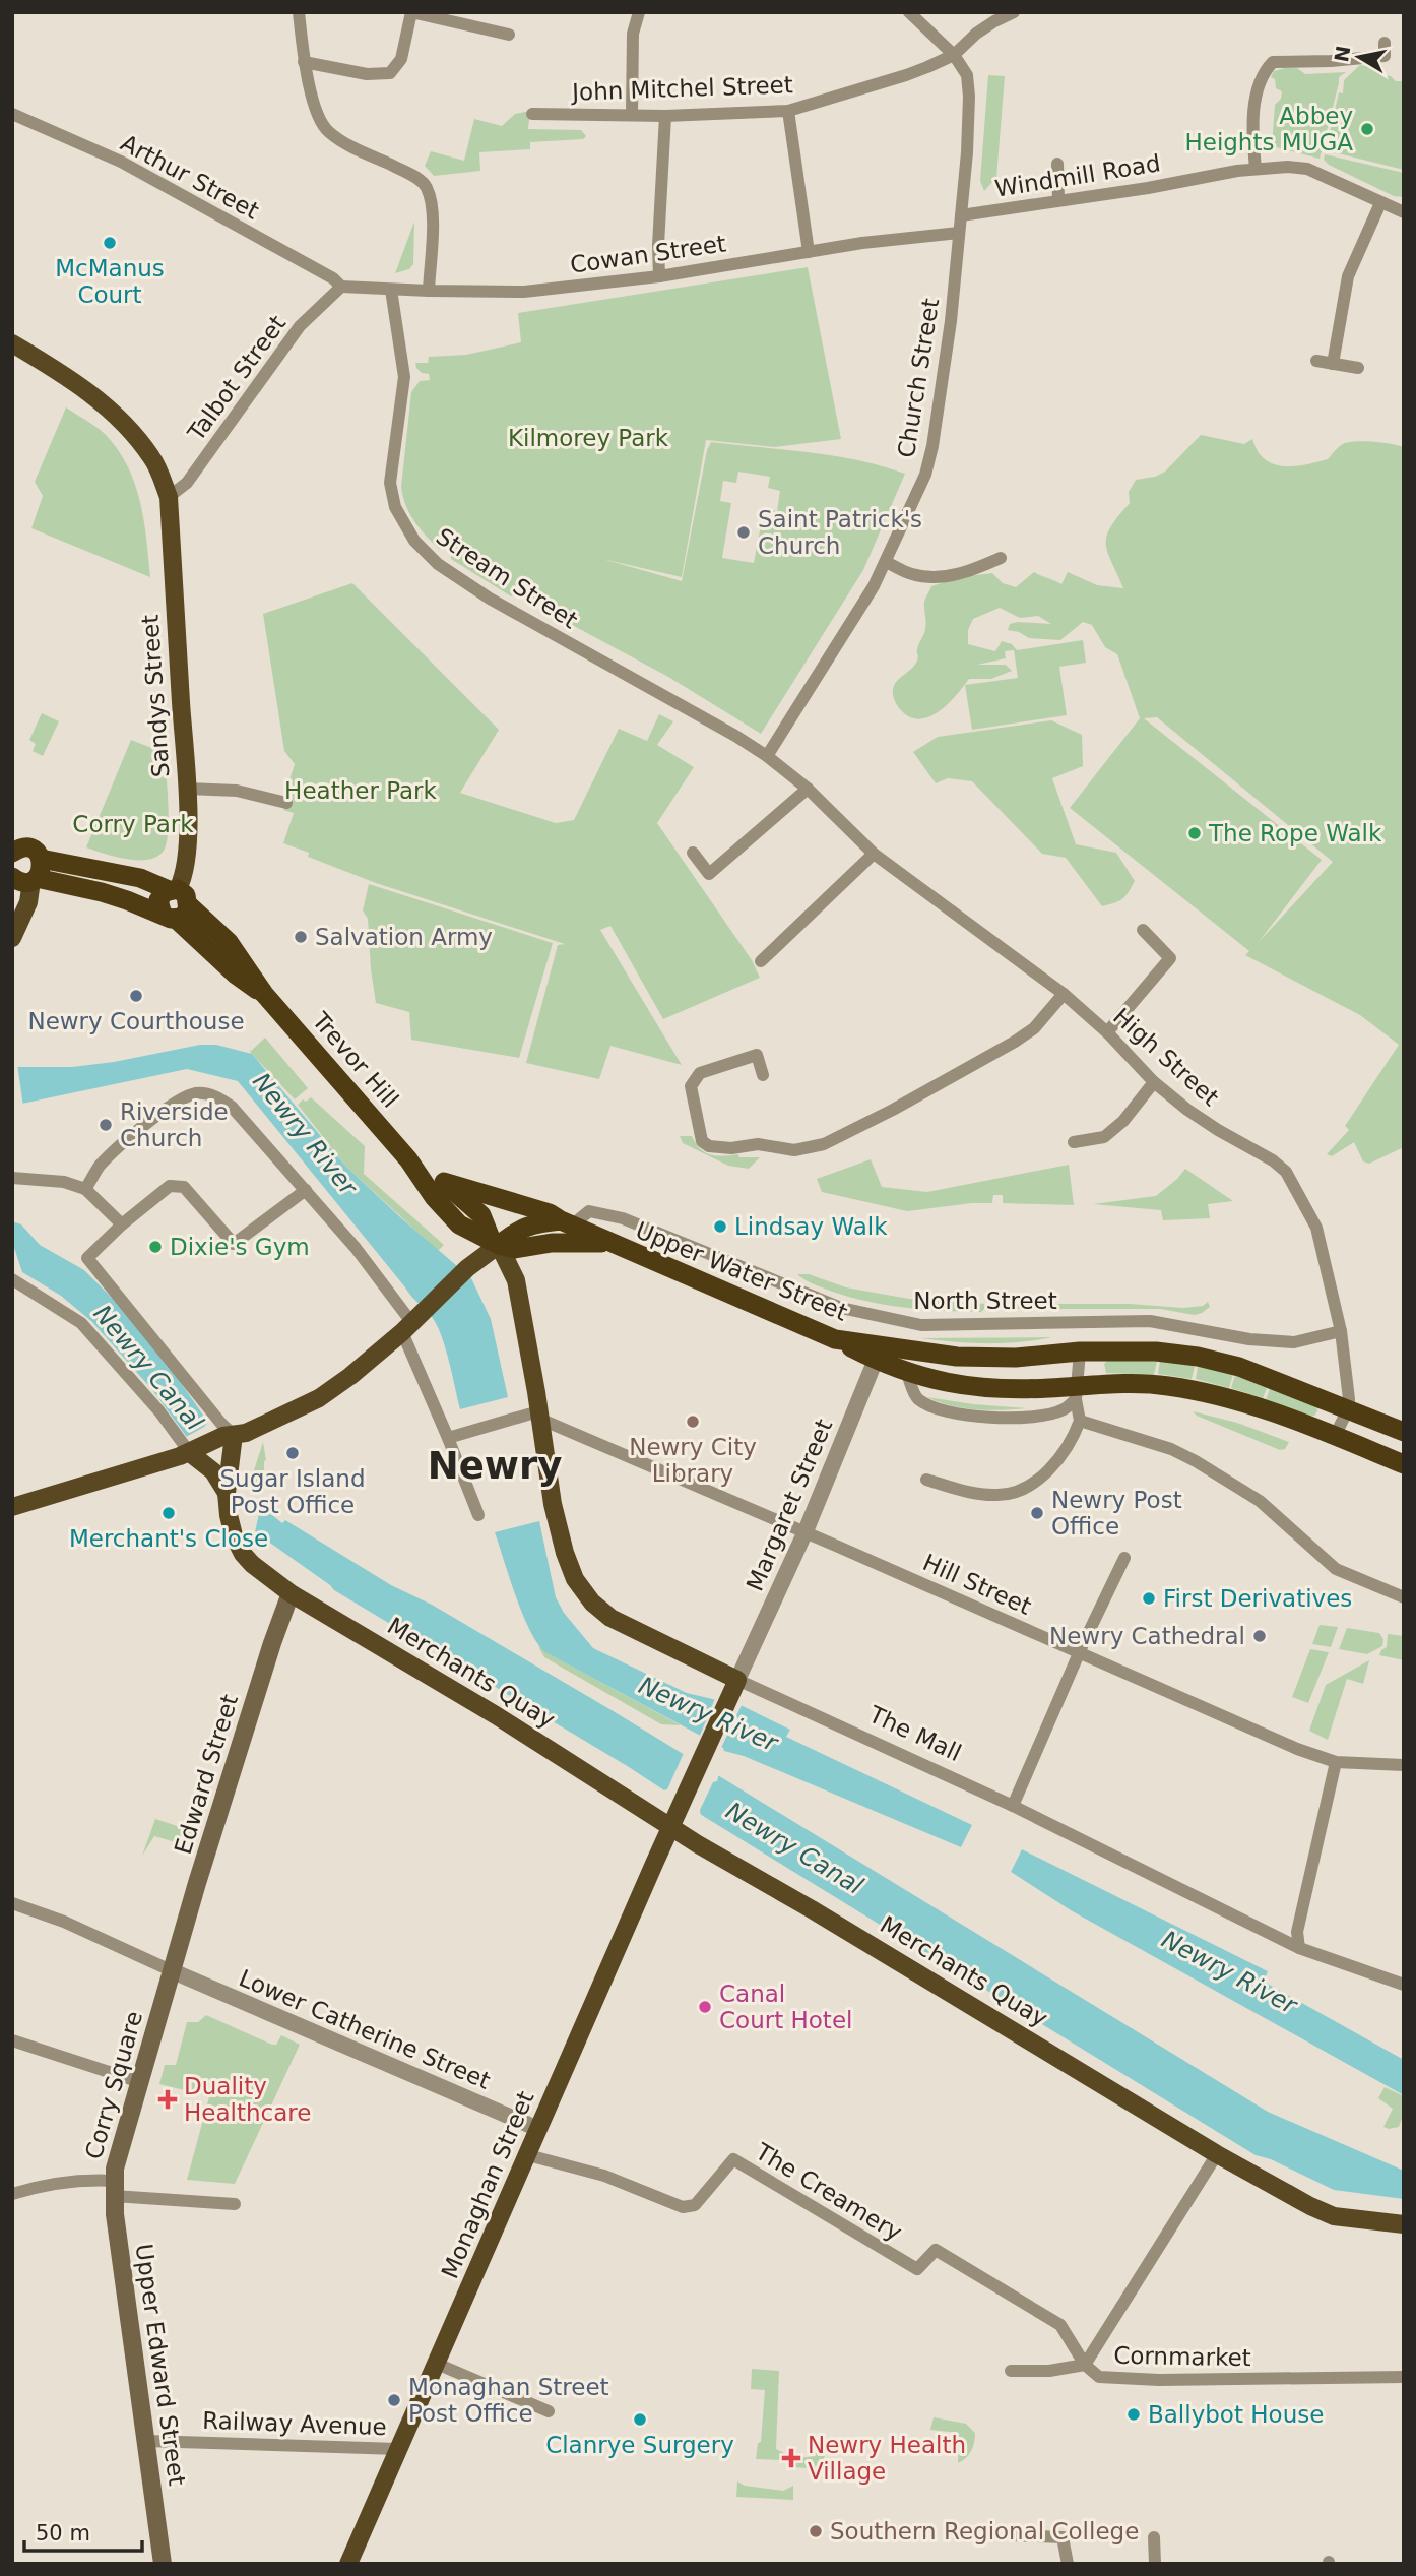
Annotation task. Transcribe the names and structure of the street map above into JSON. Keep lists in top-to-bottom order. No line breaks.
{"streets":{"highway":["Trevor Hill","Upper Water Street"],"main road":["Sandys Street","Merchants Quay","The Mall","Edward Street","Corry Square","Monaghan Street","Upper Edward Street"],"street":["John Mitchel Street","Windmill Road","Arthur Street","Cowan Street","Talbot Street","Church Street","Stream Street","High Street","North Street","Margaret Street","Hill Street","Lower Catherine Street","The Creamery","Cornmarket","Railway Avenue"]},"crossings":[["John Mitchel Street","Church Street"],["Windmill Road","Church Street"],["Arthur Street","Cowan Street"],["Arthur Street","Talbot Street"],["Cowan Street","Talbot Street"],["Cowan Street","Church Street"],["Cowan Street","Stream Street"],["Talbot Street","Sandys Street"],["Church Street","Stream Street"],["Church Street","High Street"],["Stream Street","High Street"],["Sandys Street","Trevor Hill"],["High Street","Upper Water Street"],["High Street","North Street"],["Trevor Hill","Upper Water Street"],["Trevor Hill","The Mall"],["Upper Water Street","North Street"],["Upper Water Street","Margaret Street"],["Upper Water Street","The Mall"],["Margaret Street","Hill Street"],["Margaret Street","The Mall"],["Margaret Street","Monaghan Street"],["Hill Street","The Mall"],["Merchants Quay","Edward Street"],["Merchants Quay","Monaghan Street"],["Merchants Quay","Cornmarket"],["The Mall","Monaghan Street"],["Edward Street","Lower Catherine Street"],["Edward Street","Corry Square"],["Lower Catherine Street","Corry Square"],["Lower Catherine Street","Monaghan Street"],["Corry Square","Upper Edward Street"],["Monaghan Street","The Creamery"],["Monaghan Street","Railway Avenue"],["The Creamery","Cornmarket"],["Upper Edward Street","Railway Avenue"]],"districts":["Newry"],"water":["Newry River","Newry Canal"],"parks":["Kilmorey Park","Heather Park","Corry Park"],"places":{"other":["Abbey Heights MUGA","McManus Court","Saint Patrick's Church","The Rope Walk","Salvation Army","Newry Courthouse","Riverside Church","Lindsay Walk","Dixie's Gym","Newry City Library","Sugar Island Post Office","Merchant's Close","Newry Post Office","First Derivatives","Newry Cathedral","Canal Court Hotel","Monaghan Street Post Office","Ballybot House","Clanrye Surgery","Southern Regional College"],"health":["Duality Healthcare","Newry Health Village"]},"scale_bar":"50 m","north":"left"}
